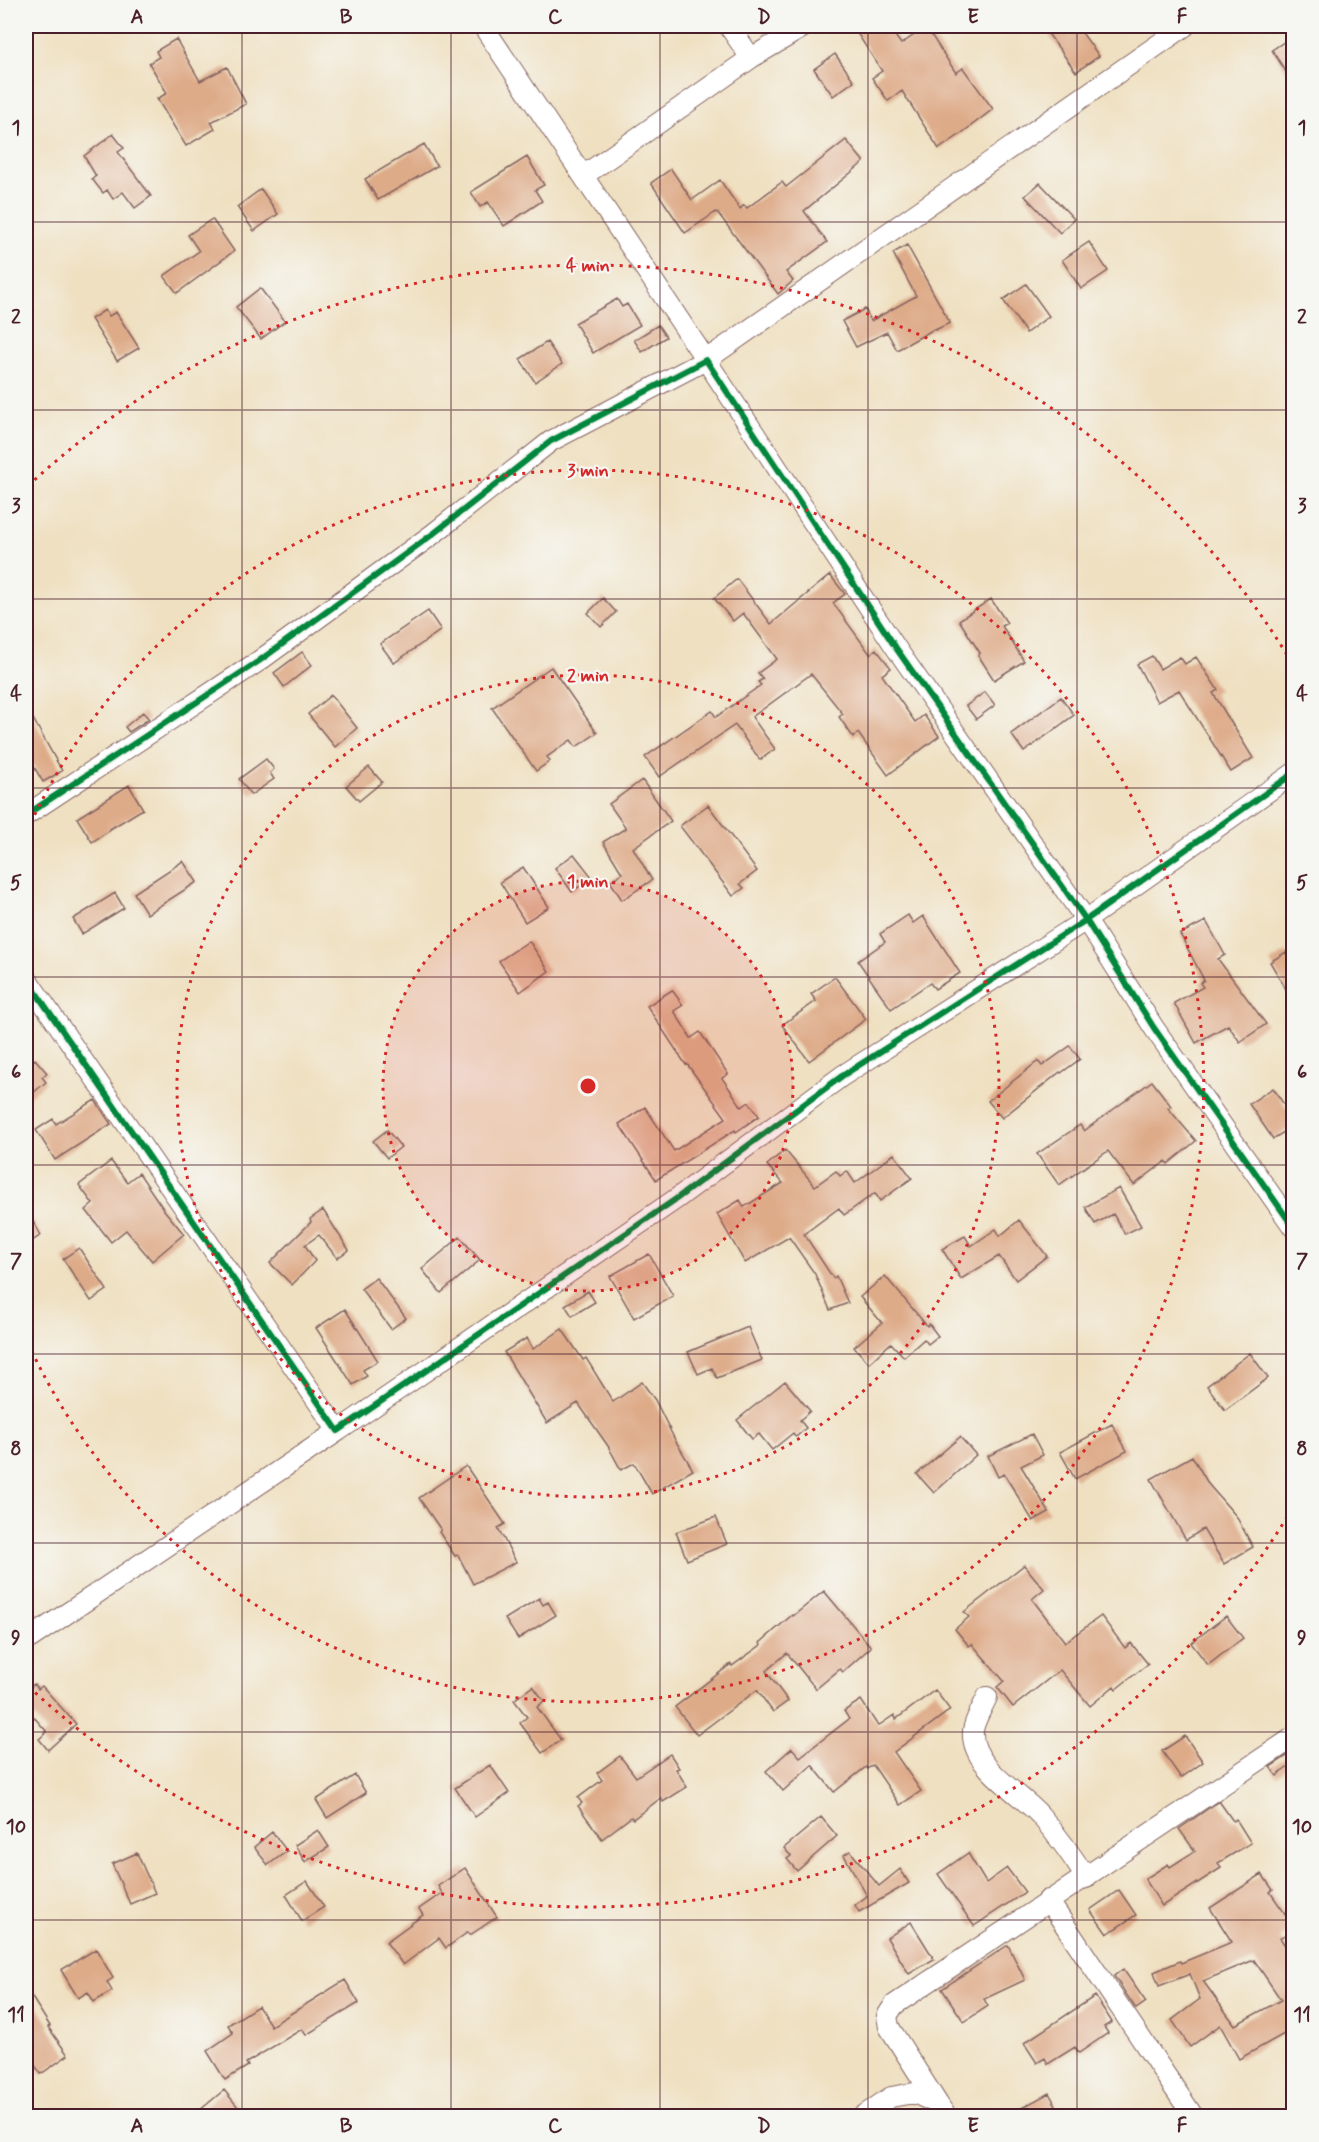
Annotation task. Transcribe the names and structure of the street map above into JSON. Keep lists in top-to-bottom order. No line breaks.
{"grid":{"columns":["A","B","C","D","E","F"],"rows":["1","2","3","4","5","6","7","8","9","10","11"]},"rings":["4 min","3 min","2 min","1 min"]}
